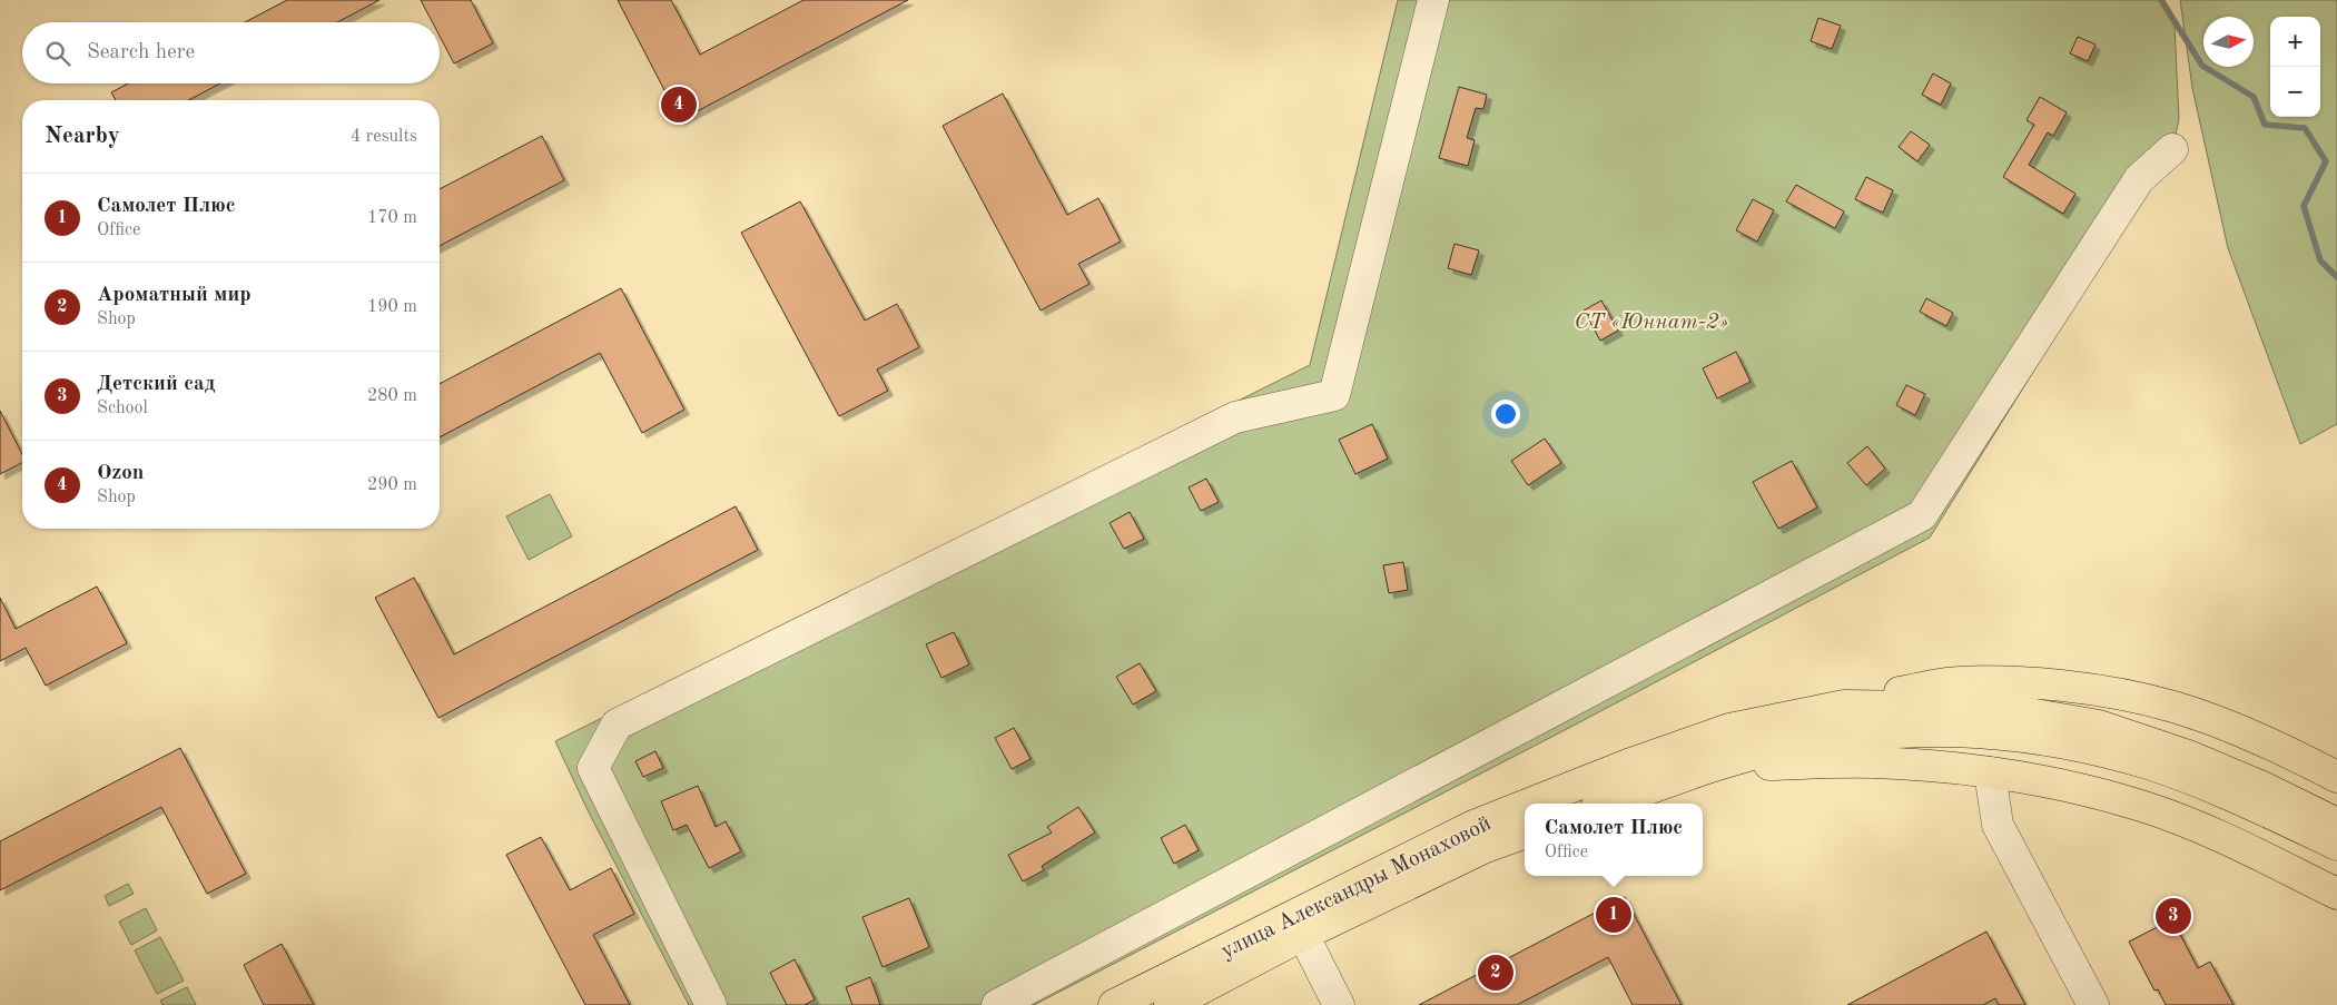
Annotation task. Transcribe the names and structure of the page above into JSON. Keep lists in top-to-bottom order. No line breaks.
{"streets":{"main road":["улица Александры Монаховой"]},"parks":["СТ «Юннат-2»"],"north":"right","page":{"map_buttons":["+","−"],"search":"Search here","pins":["4","1","3","2"],"heading":["Nearby","4 results"],"list":[{"mark":"1","name":"Самолет Плюс","note":"Office","value":"170 m"},{"mark":"2","name":"Ароматный мир","note":"Shop","value":"190 m"},{"mark":"3","name":"Детский сад","note":"School","value":"280 m"},{"mark":"4","name":"Ozon","note":"Shop","value":"290 m"}],"popup":["Самолет Плюс","Office"]}}
